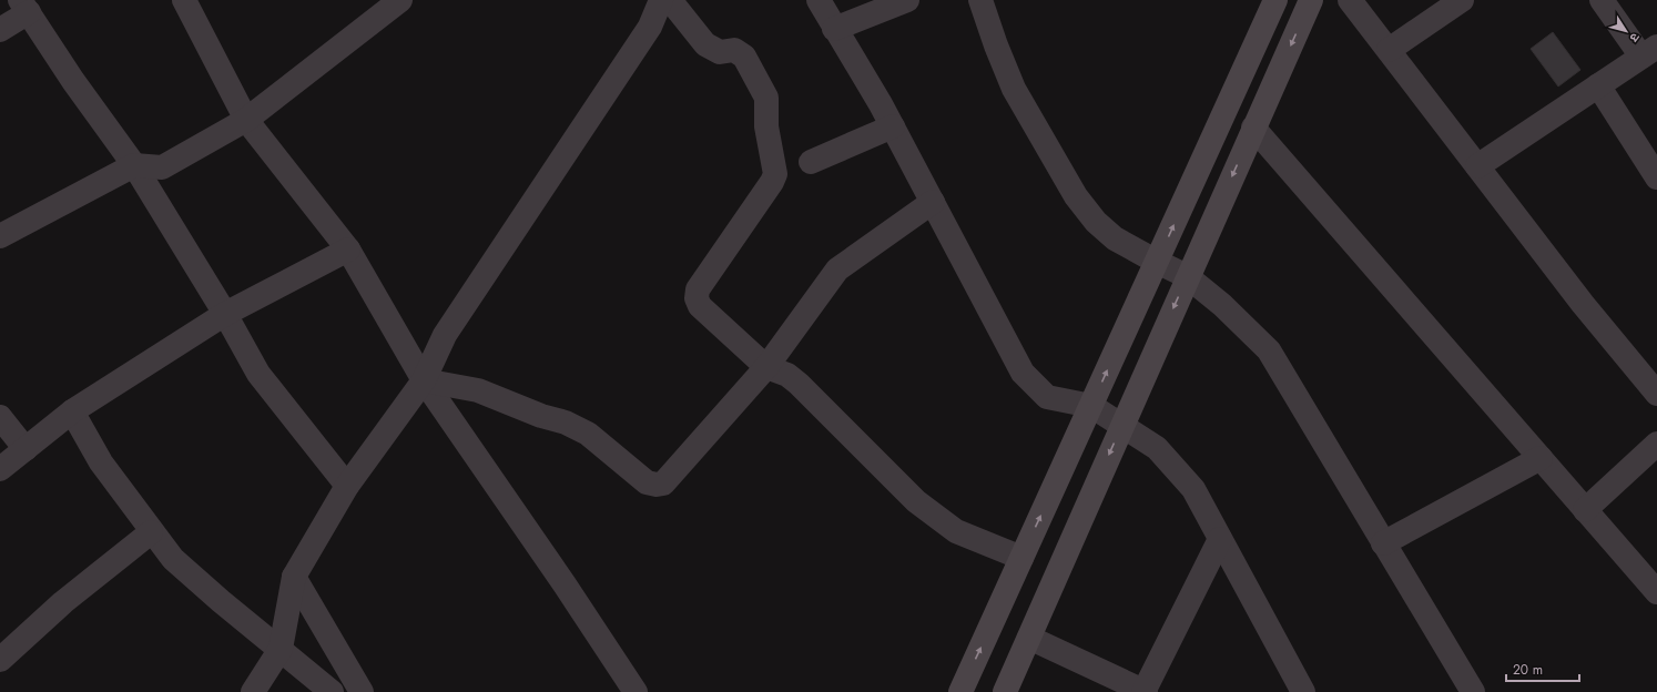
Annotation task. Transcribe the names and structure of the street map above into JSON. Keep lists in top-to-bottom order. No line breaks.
{"scale_bar":"20 m","north":"bottom right"}
